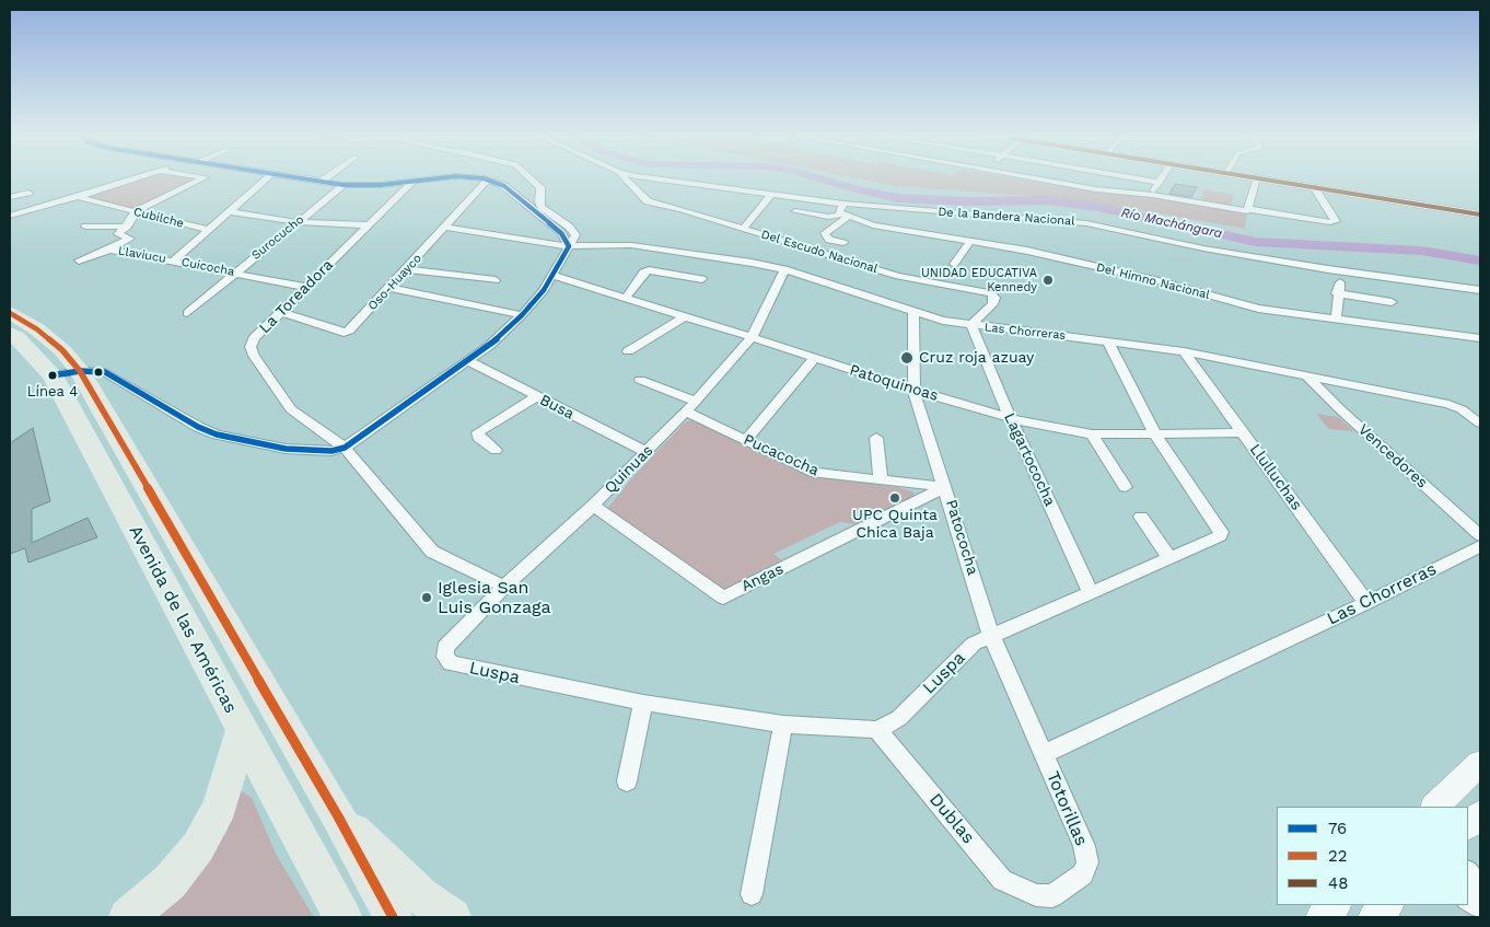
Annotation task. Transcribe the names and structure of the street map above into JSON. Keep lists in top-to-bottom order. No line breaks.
{"streets":{"main road":["Avenida de las Américas"],"street":["De la Bandera Nacional","Cubilche","Surocucho","Del Escudo Nacional","Llaviucu","Cuicocha","Del Himno Nacional","Oso-Huayco","La Toreadora","Las Chorreras","Patoquinoas","Busa","Pucacocha","Vencedores","Lagartococha","Quinuas","Llulluchas","Patococha","Angas","Luspa","Totorillas","Dublas"]},"crossings":[["Cubilche","Llaviucu"],["Cubilche","Cuicocha"],["Surocucho","Cuicocha"],["Del Escudo Nacional","Las Chorreras"],["Del Escudo Nacional","Lagartococha"],["Llaviucu","Cuicocha"],["Cuicocha","La Toreadora"],["Oso-Huayco","La Toreadora"],["Oso-Huayco","Las Chorreras"],["La Toreadora","Quinuas"],["Las Chorreras","Vencedores"],["Las Chorreras","Lagartococha"],["Las Chorreras","Quinuas"],["Las Chorreras","Llulluchas"],["Las Chorreras","Patococha"],["Las Chorreras","Luspa"],["Las Chorreras","Totorillas"],["Patoquinoas","Lagartococha"],["Patoquinoas","Quinuas"],["Patoquinoas","Llulluchas"],["Patoquinoas","Patococha"],["Patoquinoas","Luspa"],["Busa","Quinuas"],["Pucacocha","Quinuas"],["Pucacocha","Patococha"],["Pucacocha","Angas"],["Lagartococha","Luspa"],["Quinuas","Angas"],["Quinuas","Luspa"],["Patococha","Angas"],["Patococha","Luspa"],["Patococha","Totorillas"],["Luspa","Dublas"],["Totorillas","Dublas"]],"water":["Río Machángara"],"places":["UNIDAD EDUCATIVA Kennedy","Cruz roja azuay","Línea 4","UPC Quinta Chica Baja","Iglesia San Luis Gonzaga"],"lines":["transit line 76","transit line 48","transit line 22"],"legend":["76","22","48"]}
